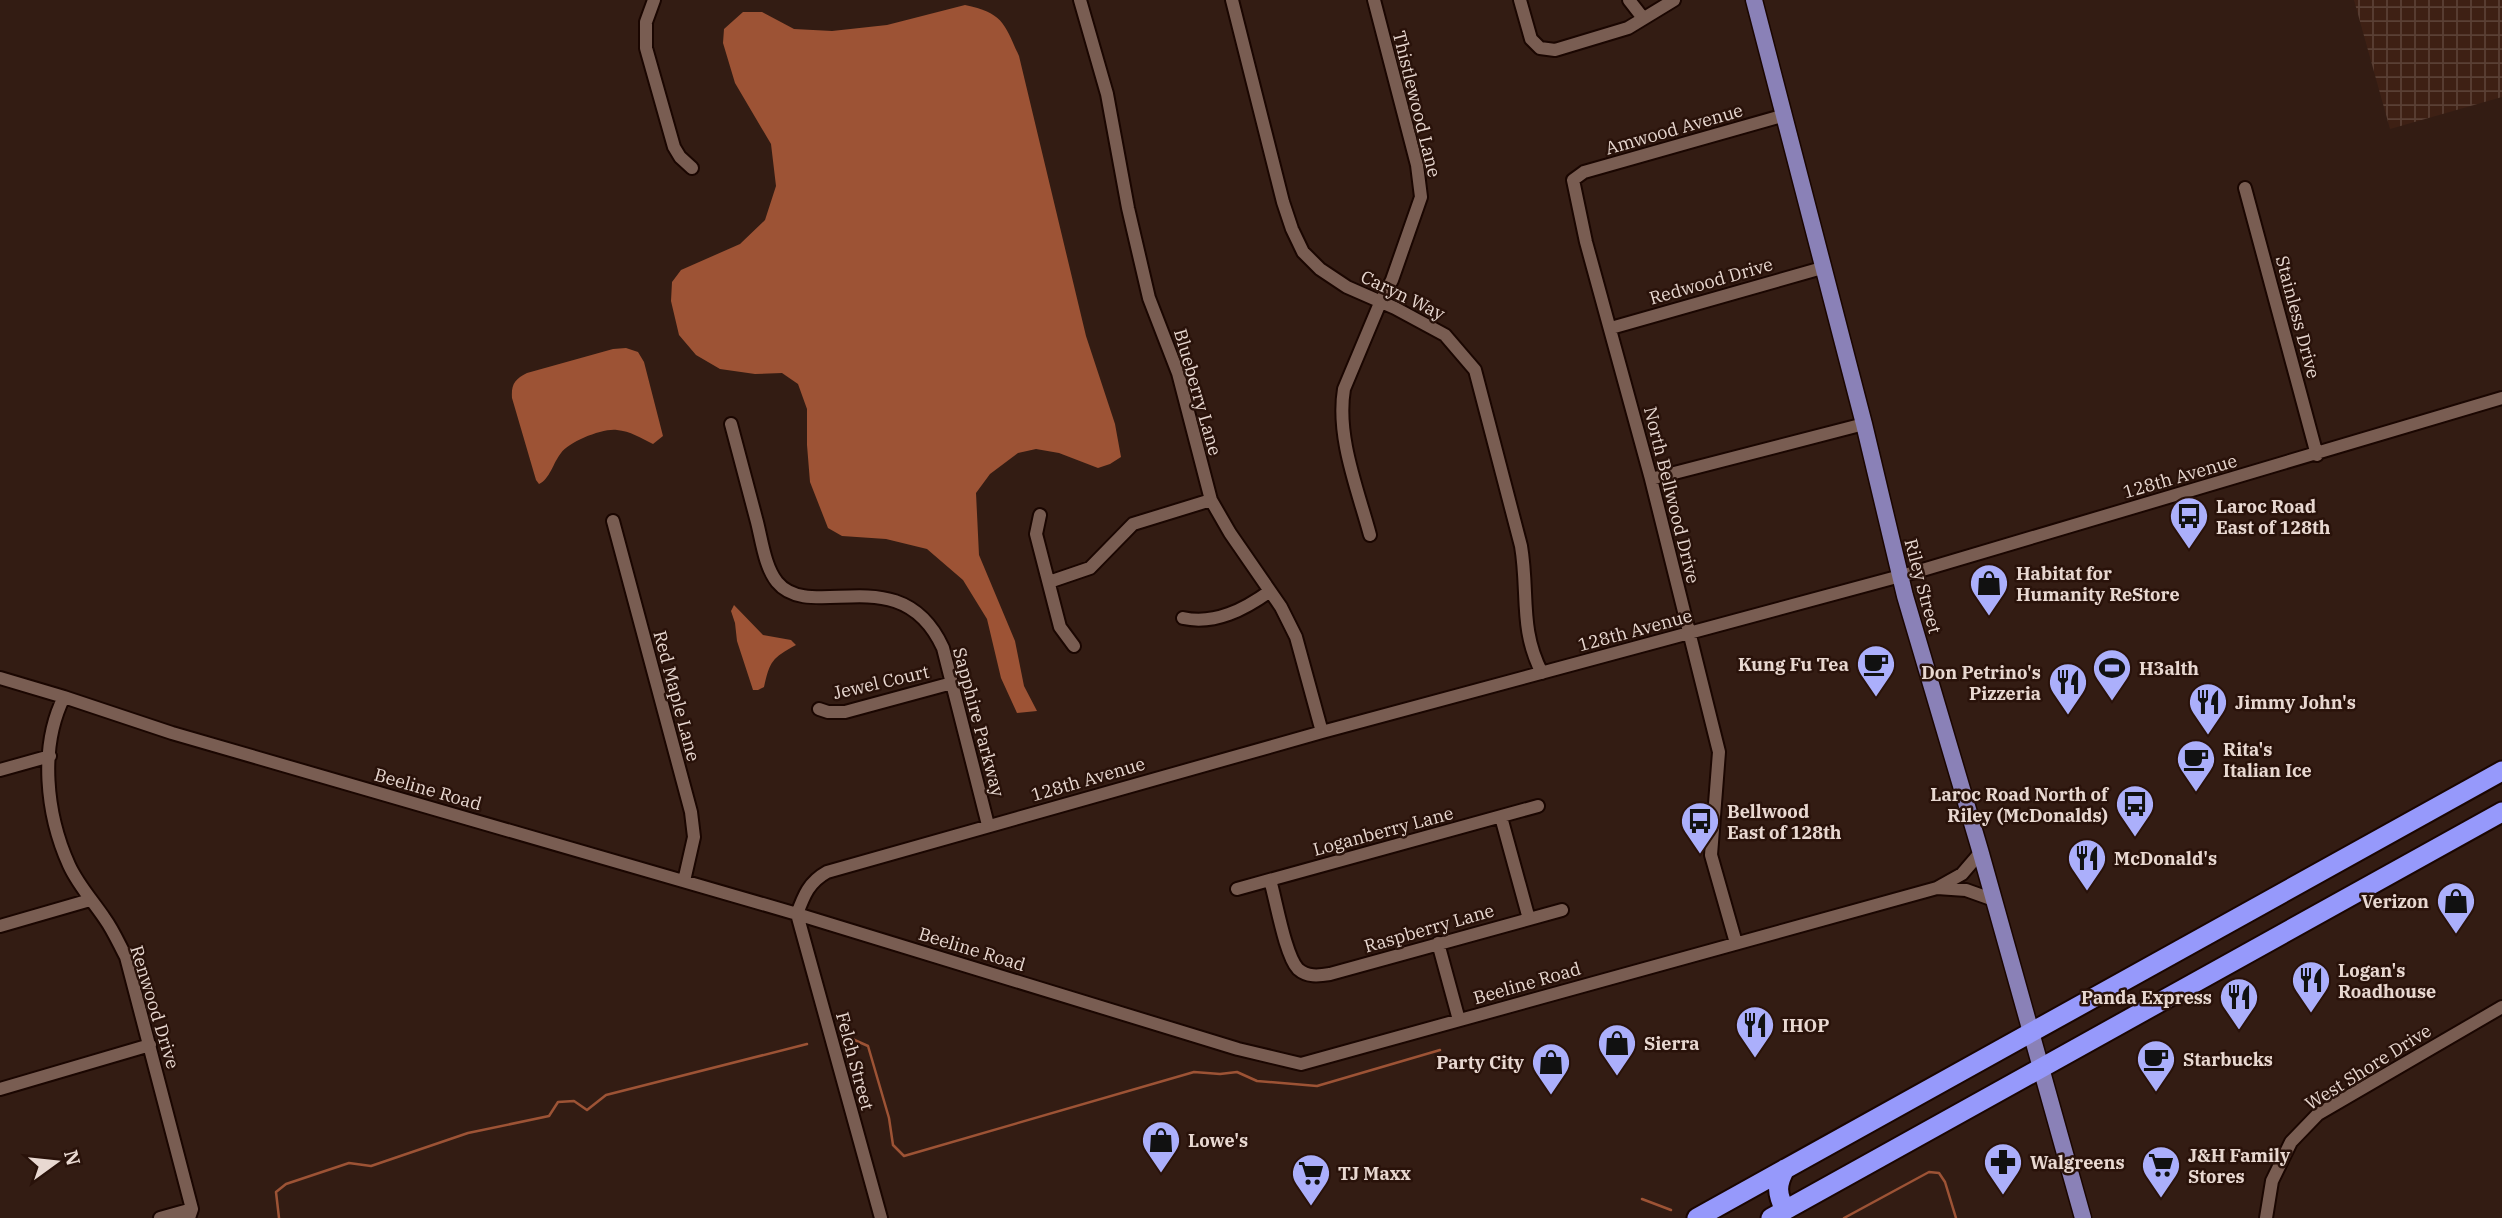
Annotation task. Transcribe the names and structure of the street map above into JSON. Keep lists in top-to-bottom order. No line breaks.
{"streets":{"main road":["Riley Street"],"street":["Thistlewood Lane","Amwood Avenue","Redwood Drive","Caryn Way","Stainless Drive","Blueberry Lane","128th Avenue","North Bellwood Drive","Jewel Court","Red Maple Lane","Sapphire Parkway","Beeline Road","Loganberry Lane","Raspberry Lane","Renwood Drive","Felch Street","West Shore Drive"]},"crossings":[["Thistlewood Lane","Caryn Way"],["Amwood Avenue","North Bellwood Drive"],["Amwood Avenue","Riley Street"],["Redwood Drive","North Bellwood Drive"],["Redwood Drive","Riley Street"],["Caryn Way","128th Avenue"],["Stainless Drive","128th Avenue"],["Blueberry Lane","128th Avenue"],["128th Avenue","North Bellwood Drive"],["128th Avenue","Riley Street"],["128th Avenue","Sapphire Parkway"],["128th Avenue","Beeline Road"],["128th Avenue","Felch Street"],["North Bellwood Drive","Beeline Road"],["Riley Street","Beeline Road"],["Jewel Court","Sapphire Parkway"],["Red Maple Lane","Beeline Road"],["Beeline Road","Renwood Drive"],["Beeline Road","Felch Street"],["Loganberry Lane","Raspberry Lane"]],"places":{"bus stop":["Laroc Road East of 128th","Laroc Road North of Riley (McDonalds)","Bellwood East of 128th"],"shop":["Habitat for Humanity ReStore","Verizon","Sierra","Party City","Lowe's"],"cafe":["Kung Fu Tea","Rita's Italian Ice","Starbucks"],"sports":["H3alth"],"restaurant":["Don Petrino's Pizzeria","Jimmy John's","McDonald's","Logan's Roadhouse","Panda Express","IHOP"],"pharmacy":["Walgreens"],"supermarket":["J&H Family Stores","TJ Maxx"]},"north":"right"}
